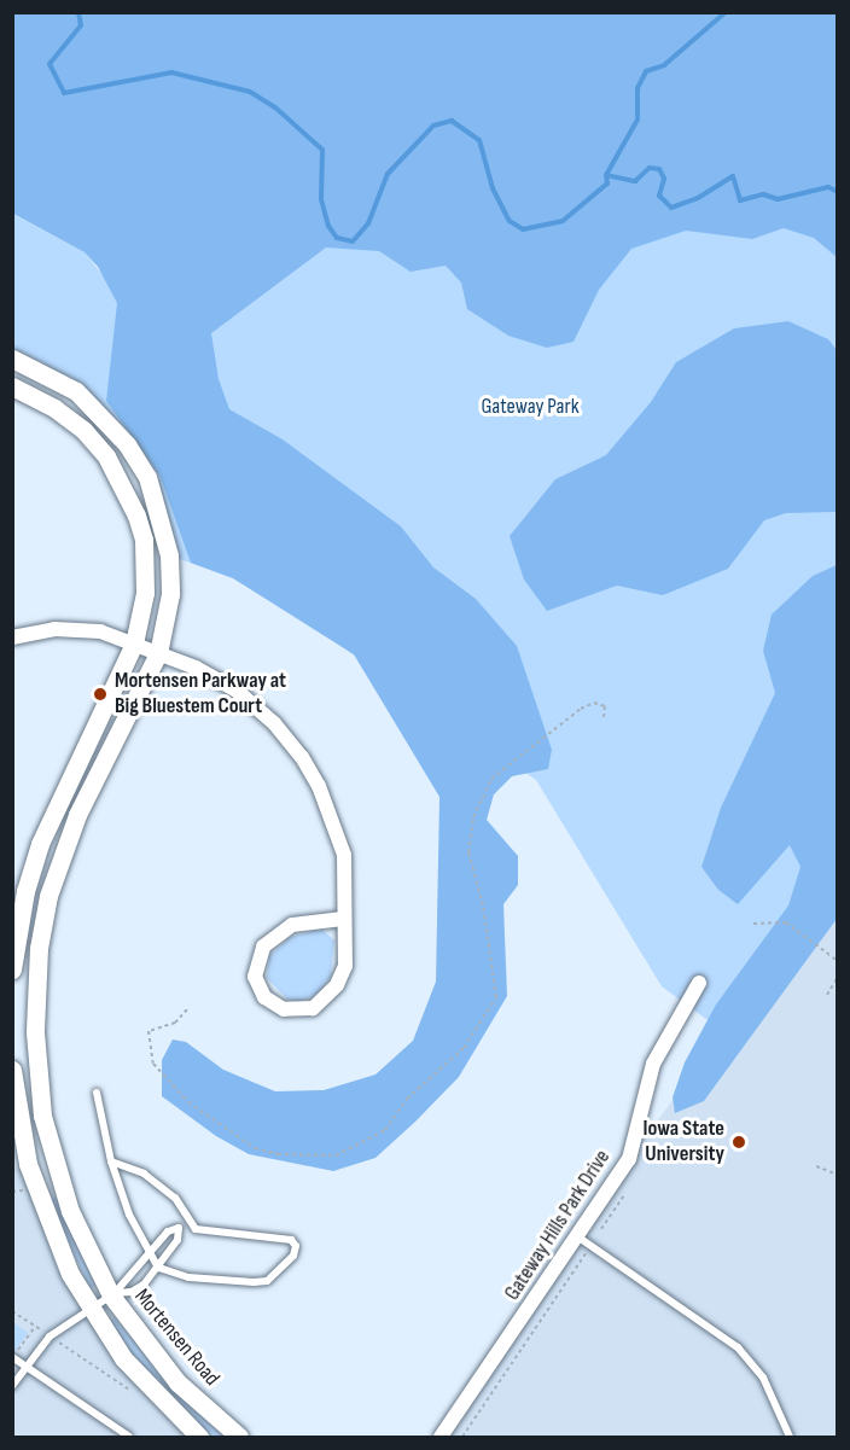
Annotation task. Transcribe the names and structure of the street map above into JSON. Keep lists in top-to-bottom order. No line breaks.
{"streets":{"street":["Gateway Hills Park Drive","Mortensen Road"]},"parks":["Gateway Park"],"places":["Mortensen Parkway at Big Bluestem Court","Iowa State University"]}
